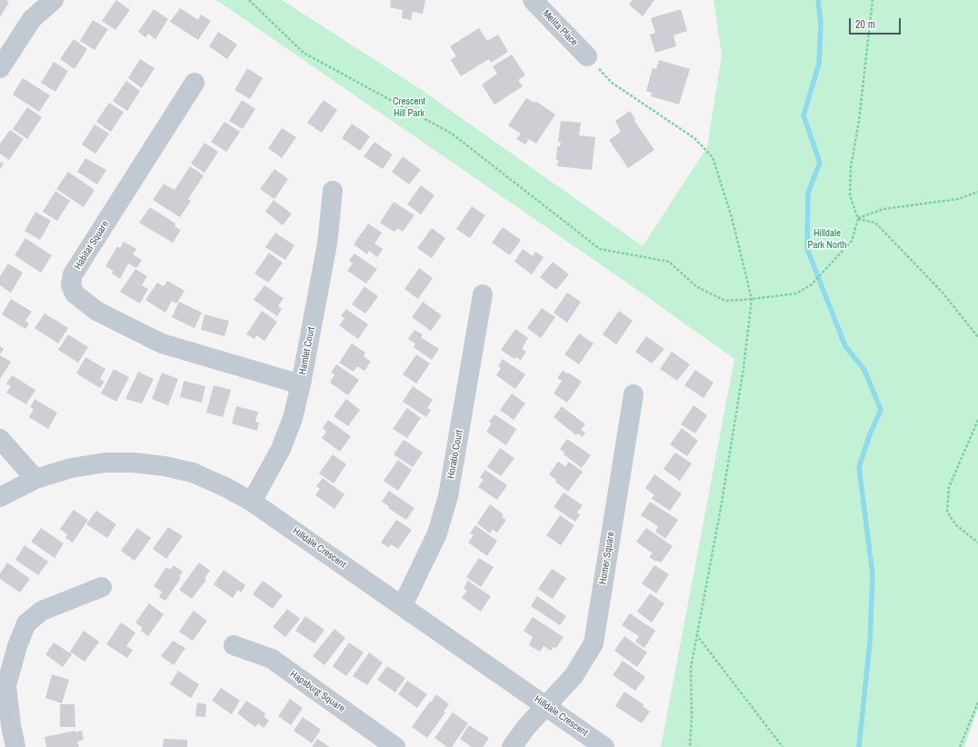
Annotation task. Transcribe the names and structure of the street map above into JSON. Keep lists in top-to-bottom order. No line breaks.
{"streets":{"street":["Melita Place","Habitat Square","Hamlet Court","Horatio Court","Hilldale Crescent","Homer Square","Hapsburg Square"]},"crossings":[["Habitat Square","Hamlet Court"],["Hamlet Court","Hilldale Crescent"],["Horatio Court","Hilldale Crescent"],["Hilldale Crescent","Homer Square"]],"parks":["Crescent Hill Park","Hilldale Park North"],"scale_bar":"20 m"}
